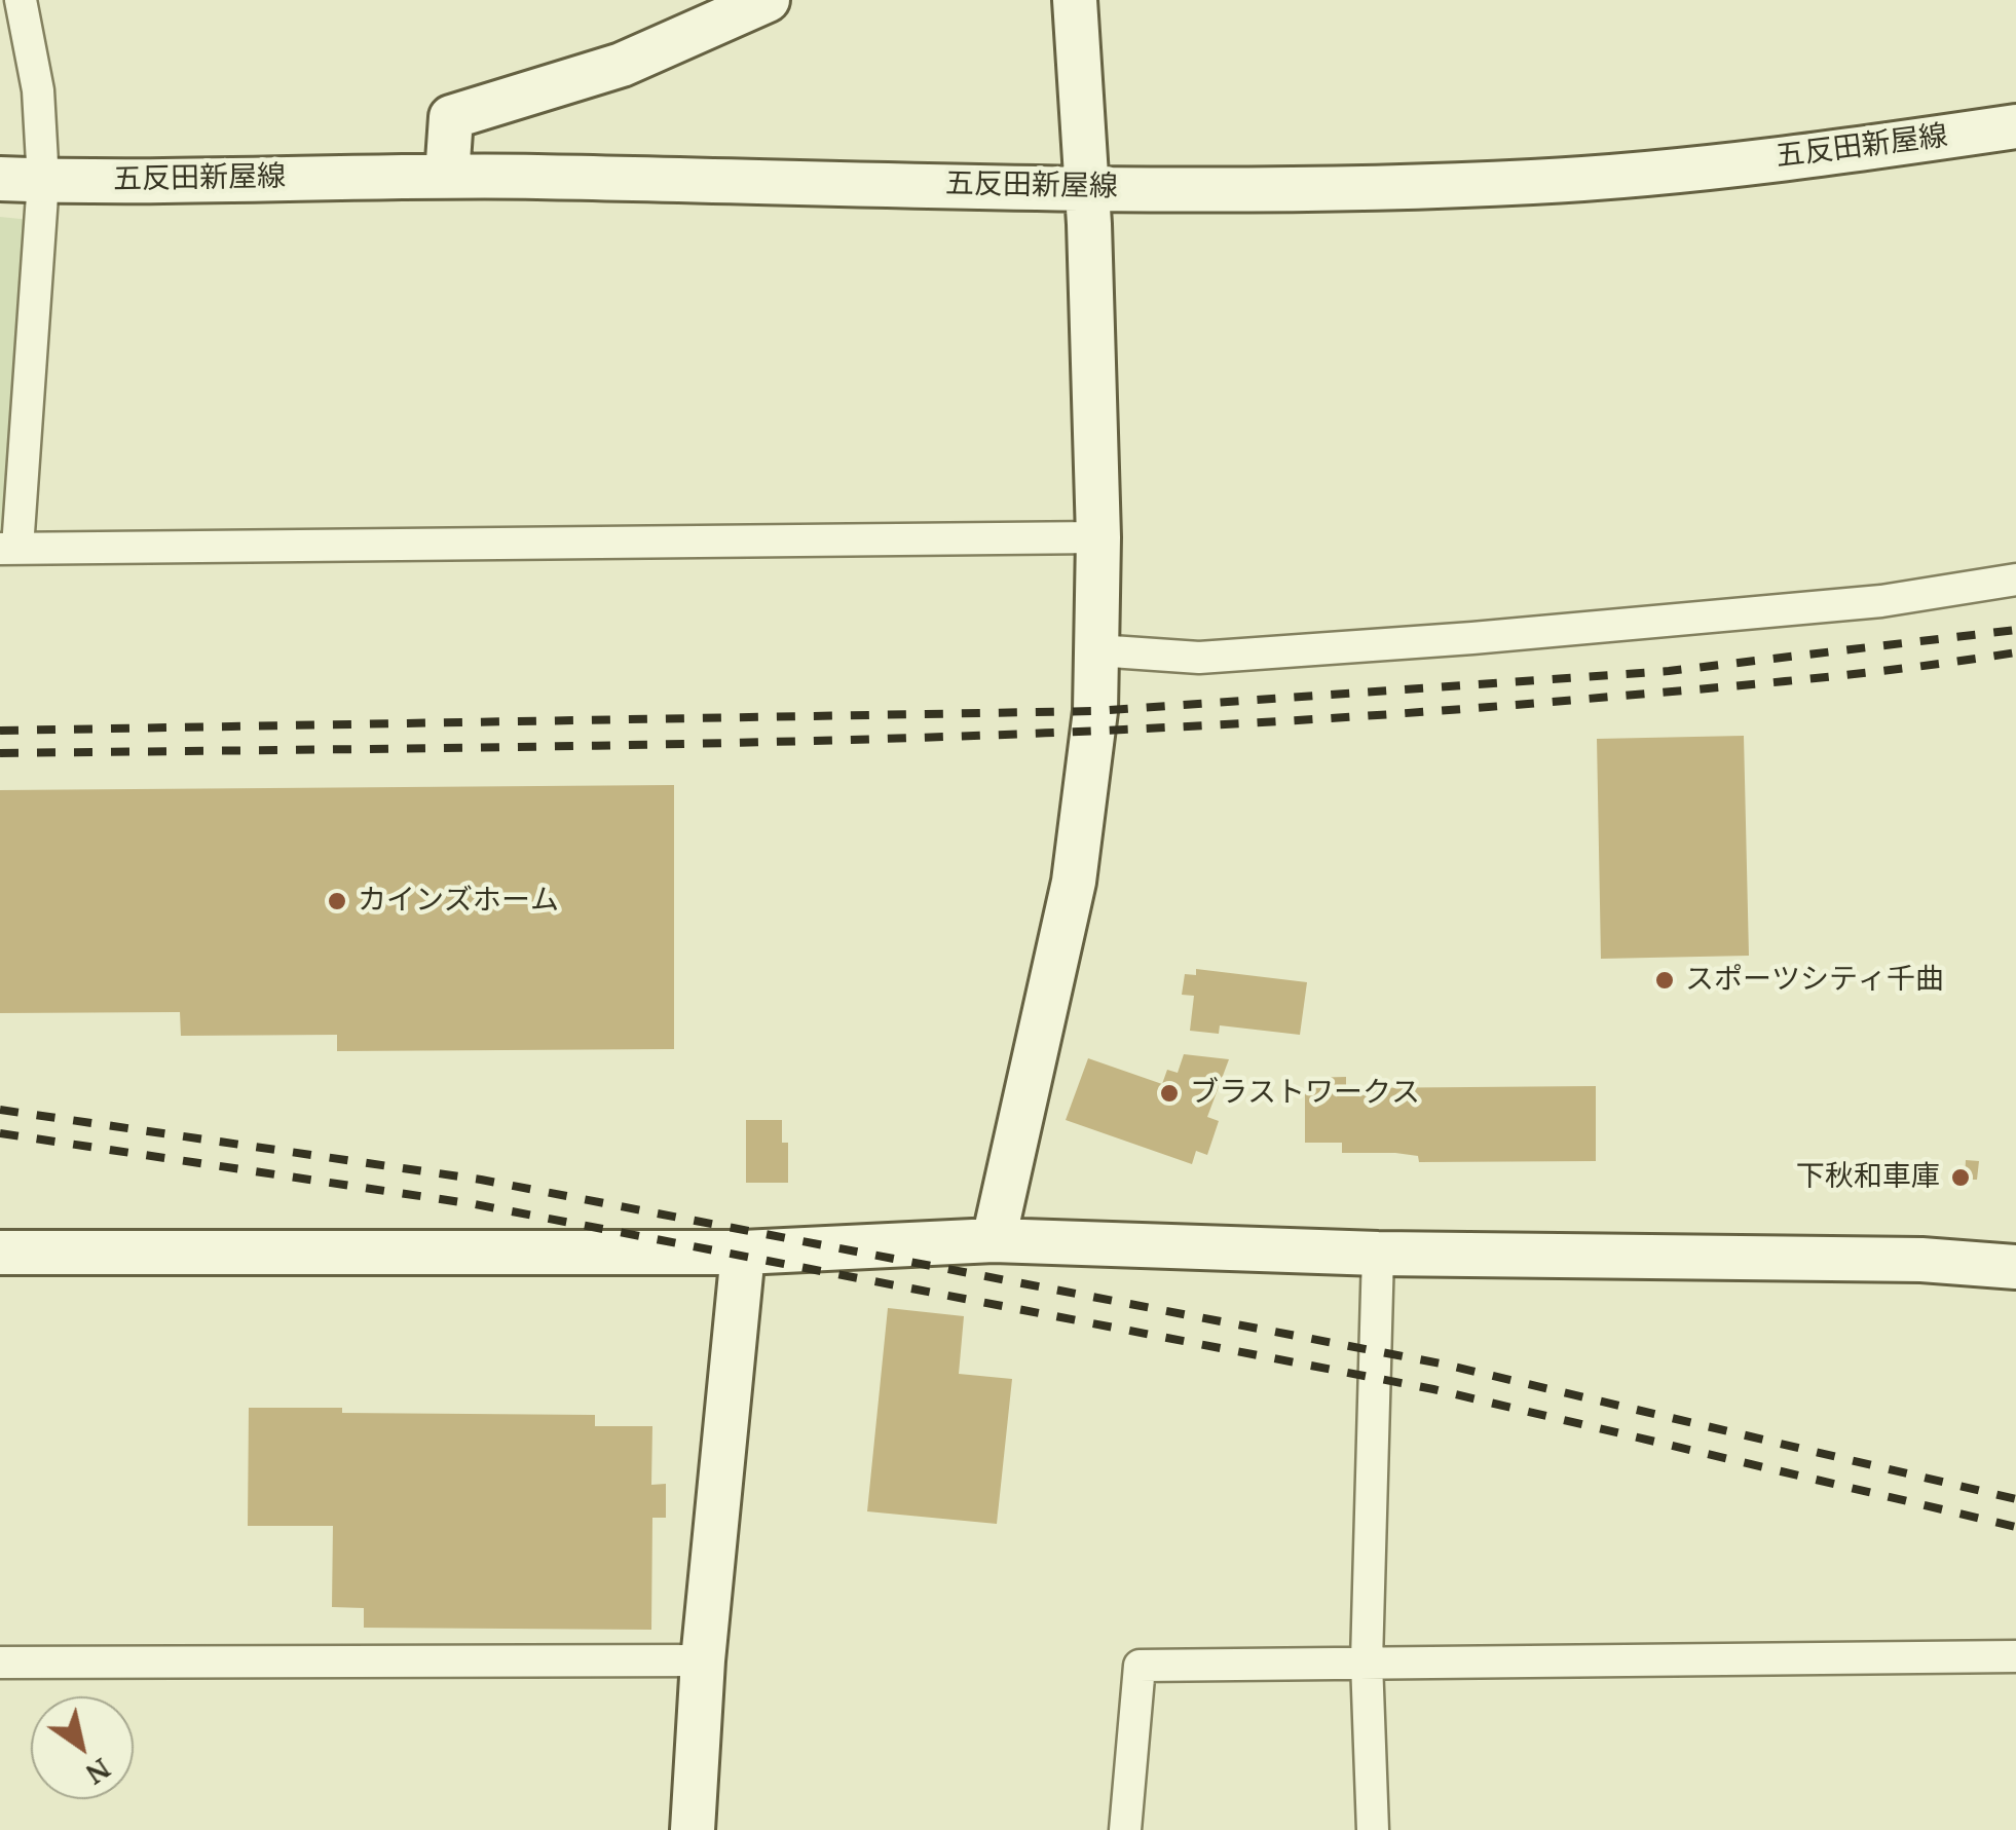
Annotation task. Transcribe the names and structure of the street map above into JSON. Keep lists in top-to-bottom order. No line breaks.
{"streets":{"street":["五反田新屋線"]},"places":["カインズホーム","スポーツシティ千曲","ブラストワークス","下秋和車庫"],"north":"bottom right"}
